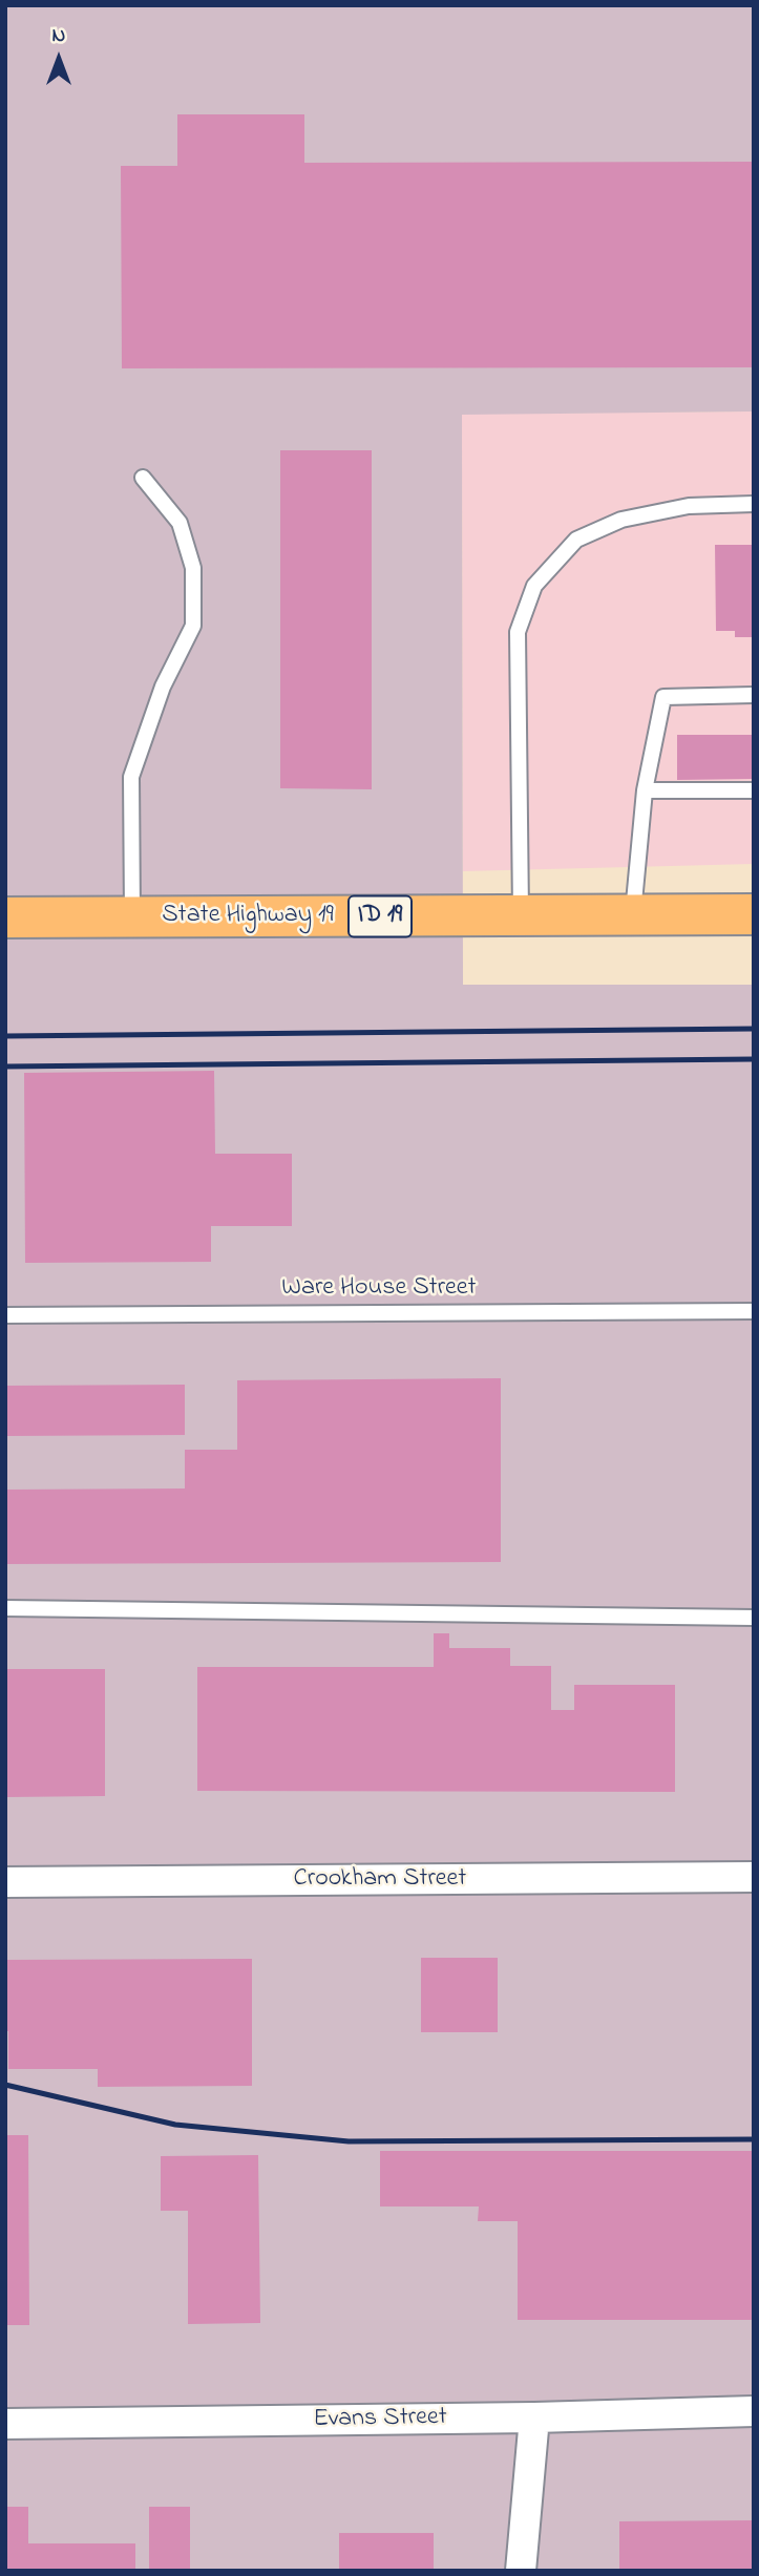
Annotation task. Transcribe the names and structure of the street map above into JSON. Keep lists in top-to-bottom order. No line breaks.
{"streets":{"main road":["State Highway 19","ID 19"],"street":["Crookham Street","Evans Street"],"lane":["Ware House Street"]},"north":"top"}
